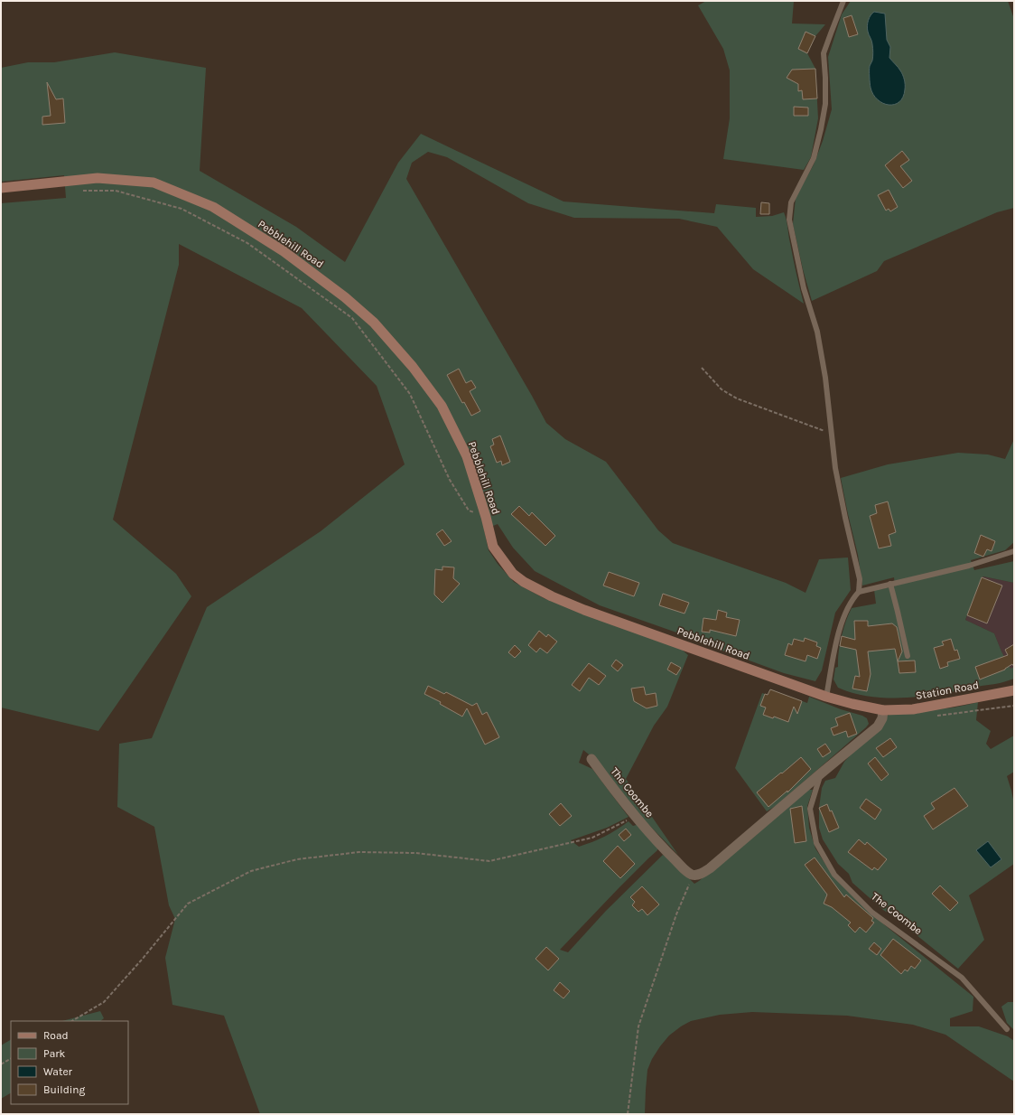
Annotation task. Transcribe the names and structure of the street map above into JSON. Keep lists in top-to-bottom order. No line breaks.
{"streets":{"main road":["Pebblehill Road","Station Road"],"street":["The Coombe"]},"crossings":[["Pebblehill Road","Station Road"]],"legend":["Road","Park","Water","Building"]}
